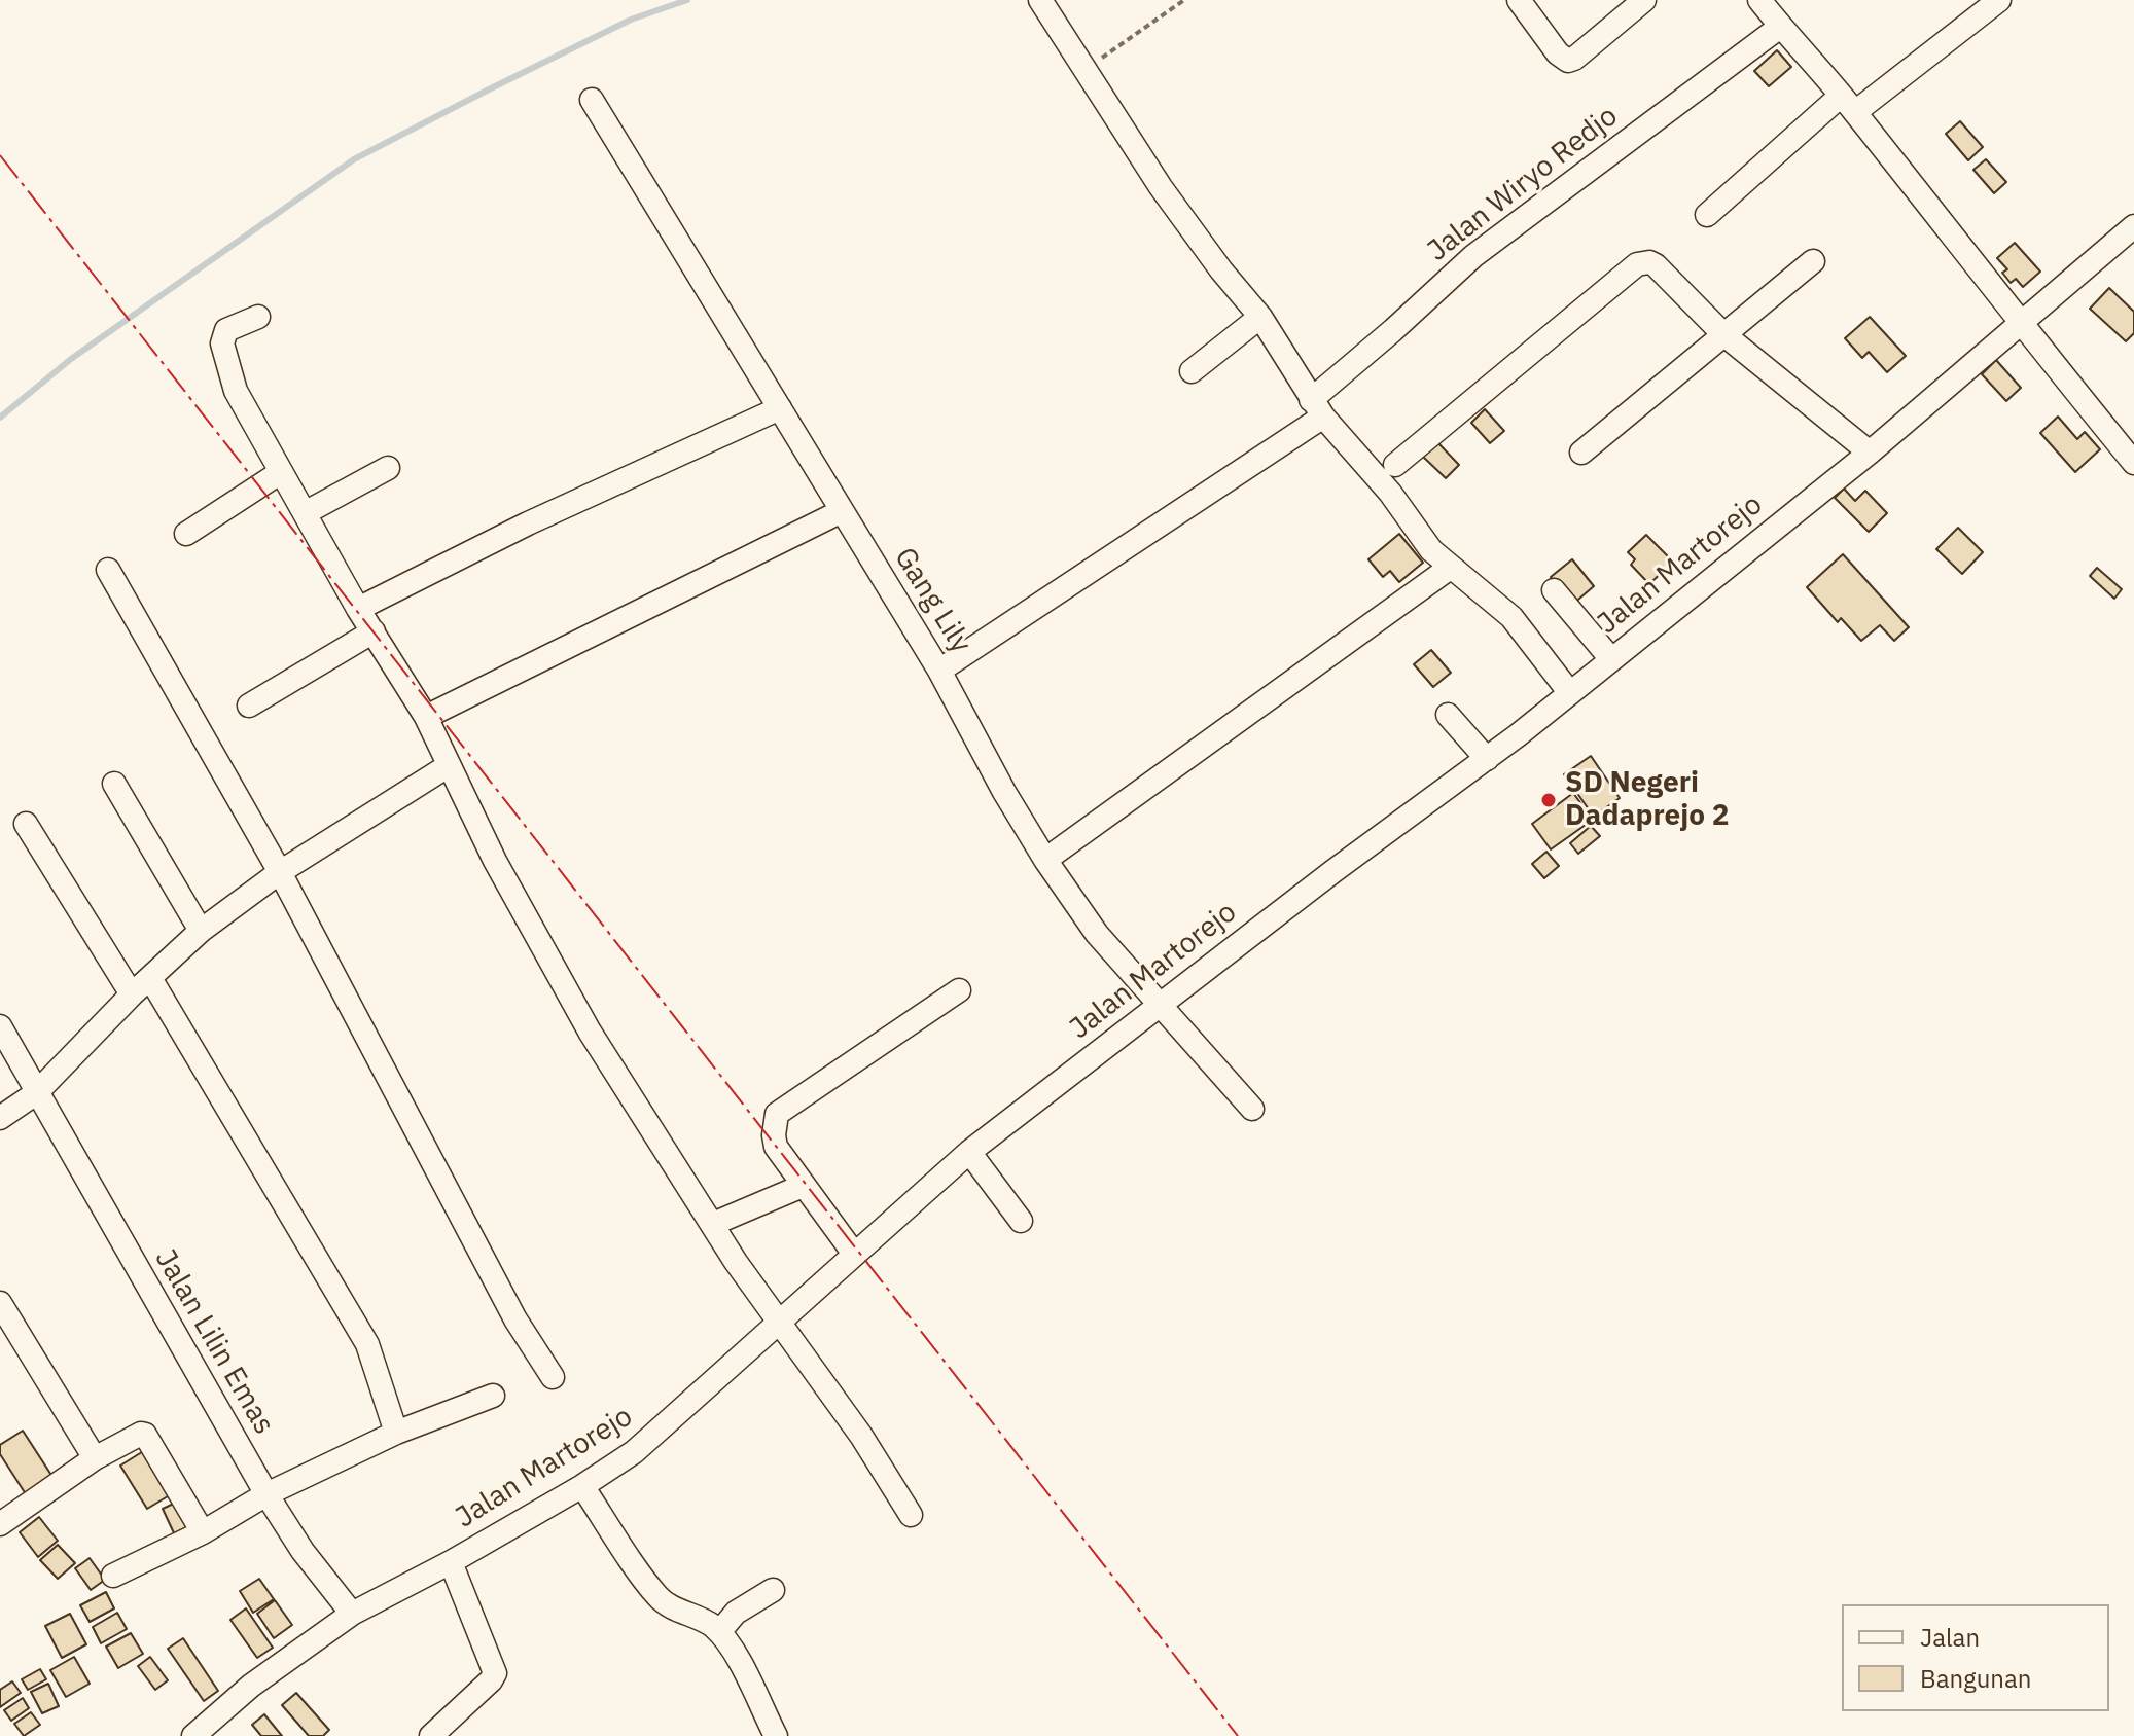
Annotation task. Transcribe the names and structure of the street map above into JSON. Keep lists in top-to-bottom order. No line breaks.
{"streets":{"street":["Jalan Wiryo Redjo","Jalan Martorejo","Gang Lily","Jalan Lilin Emas"]},"crossings":[["Jalan Wiryo Redjo","Gang Lily"],["Jalan Martorejo","Gang Lily"],["Jalan Martorejo","Jalan Lilin Emas"]],"places":["SD Negeri Dadaprejo 2"],"legend":["Jalan","Bangunan"]}
